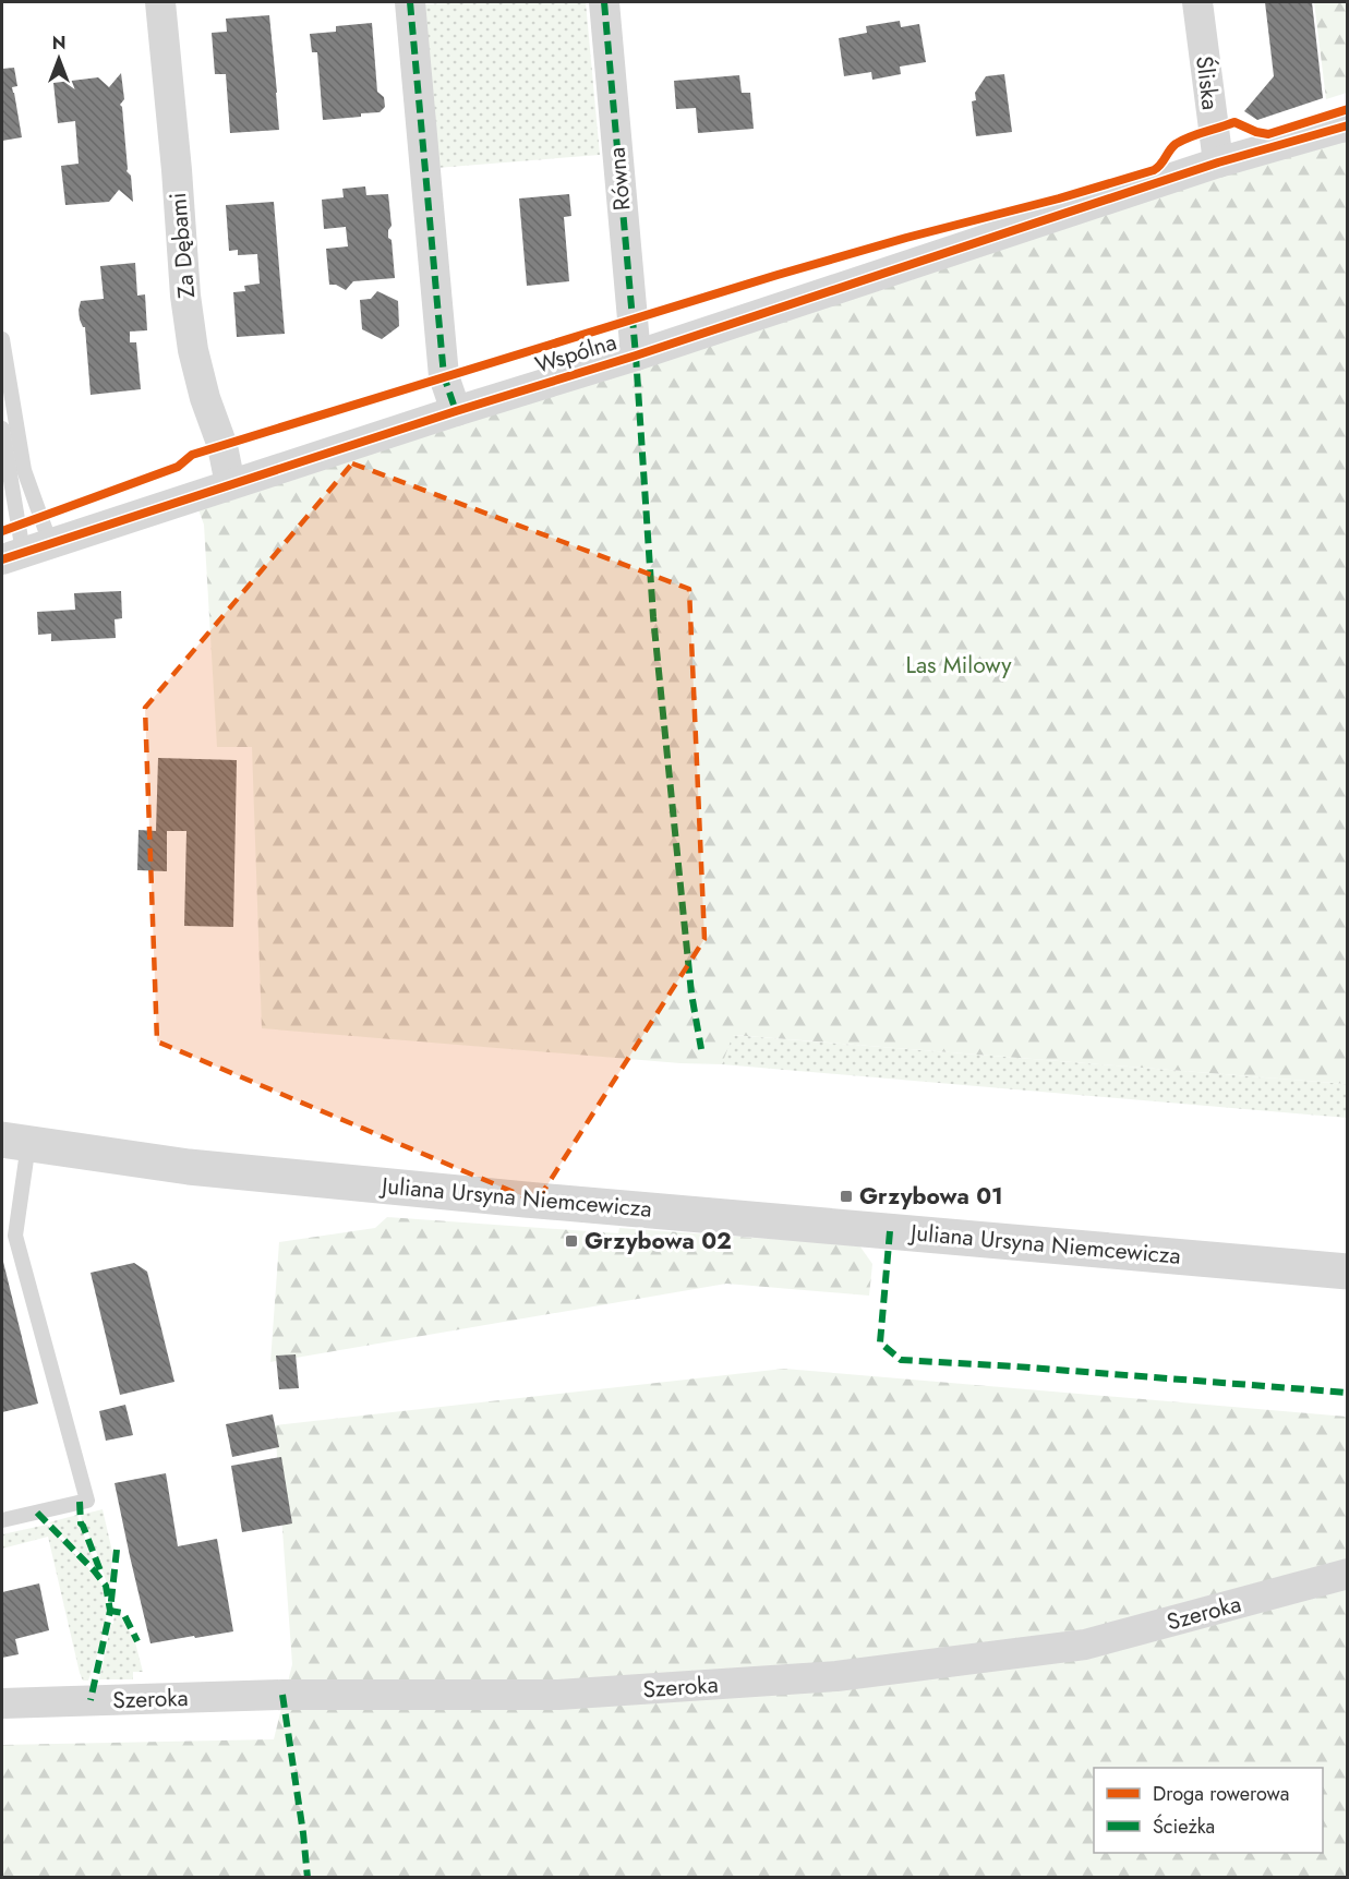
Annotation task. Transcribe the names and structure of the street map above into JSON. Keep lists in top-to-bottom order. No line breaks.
{"streets":{"street":["Śliska","Równa","Za Dębami","Wspólna","Juliana Ursyna Niemcewicza","Szeroka"]},"crossings":[["Śliska","Wspólna"],["Równa","Wspólna"],["Za Dębami","Wspólna"]],"parks":["Las Milowy"],"places":{"transit":["Grzybowa 01","Grzybowa 02"]},"legend":["Droga rowerowa","Ścieżka"],"north":"top"}
